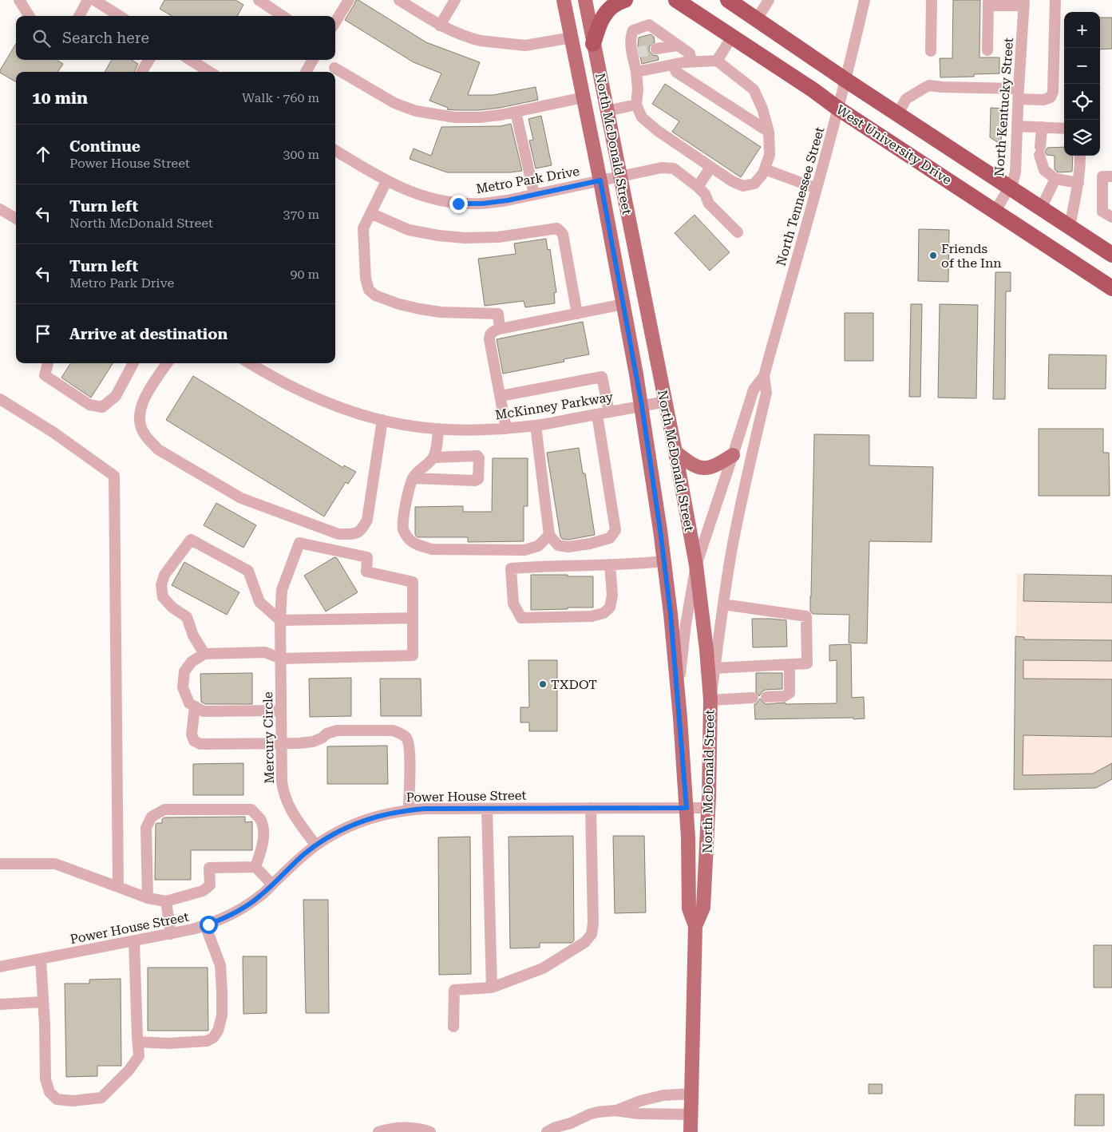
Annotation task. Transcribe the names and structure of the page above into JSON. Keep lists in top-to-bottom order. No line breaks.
{"streets":{"highway":["West University Drive"],"main road":["North McDonald Street"],"street":["North Kentucky Street","Metro Park Drive","North Tennessee Street","McKinney Parkway","Mercury Circle","Power House Street"]},"crossings":[["North Kentucky Street","West University Drive"],["North McDonald Street","Metro Park Drive"],["North McDonald Street","McKinney Parkway"],["North McDonald Street","Power House Street"],["West University Drive","North Tennessee Street"],["Mercury Circle","Power House Street"]],"places":["Friends of the Inn","TXDOT"],"page":{"map_buttons":["+","−"],"search":"Search here","heading":["10 min","Walk · 760 m"],"list":[["Continue","Power House Street","300 m"],["Turn left","North McDonald Street","370 m"],["Turn left","Metro Park Drive","90 m"],"Arrive at destination"]}}
